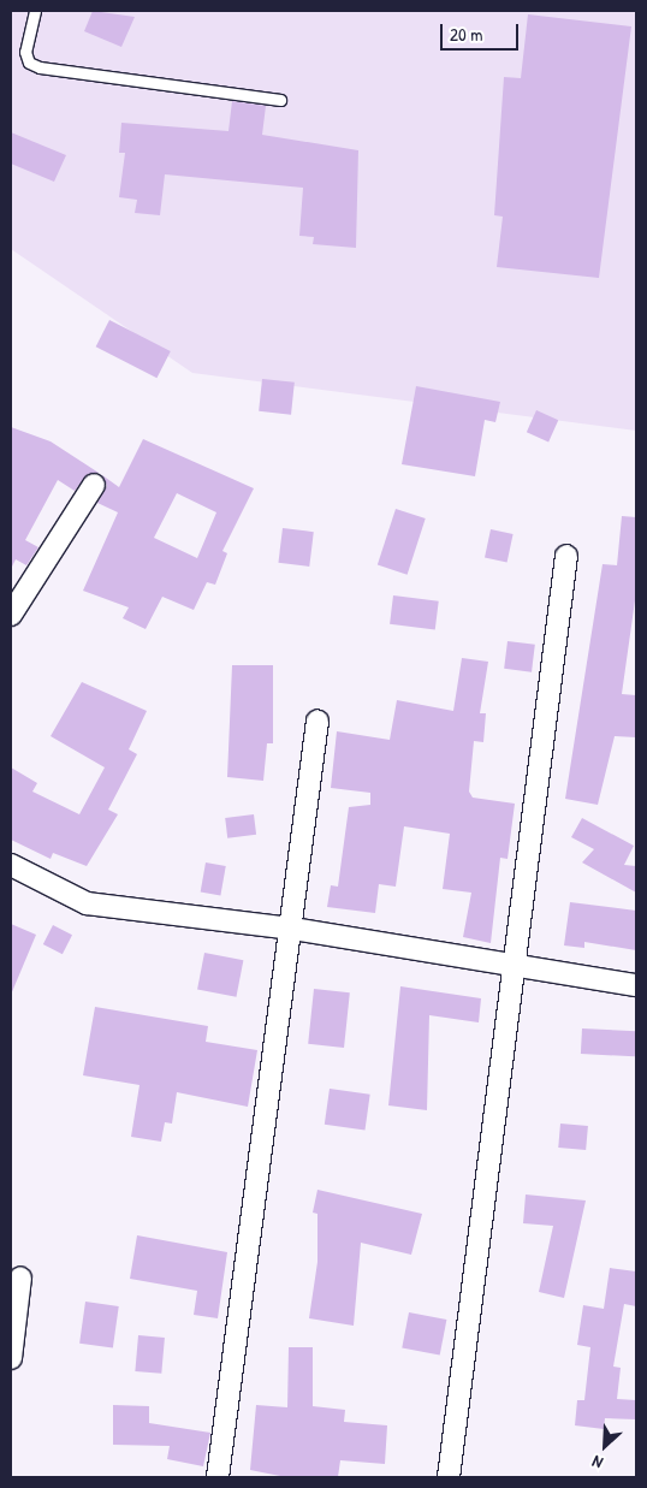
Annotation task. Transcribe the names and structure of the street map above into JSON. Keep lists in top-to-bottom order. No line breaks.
{"scale_bar":"20 m","north":"bottom left"}
